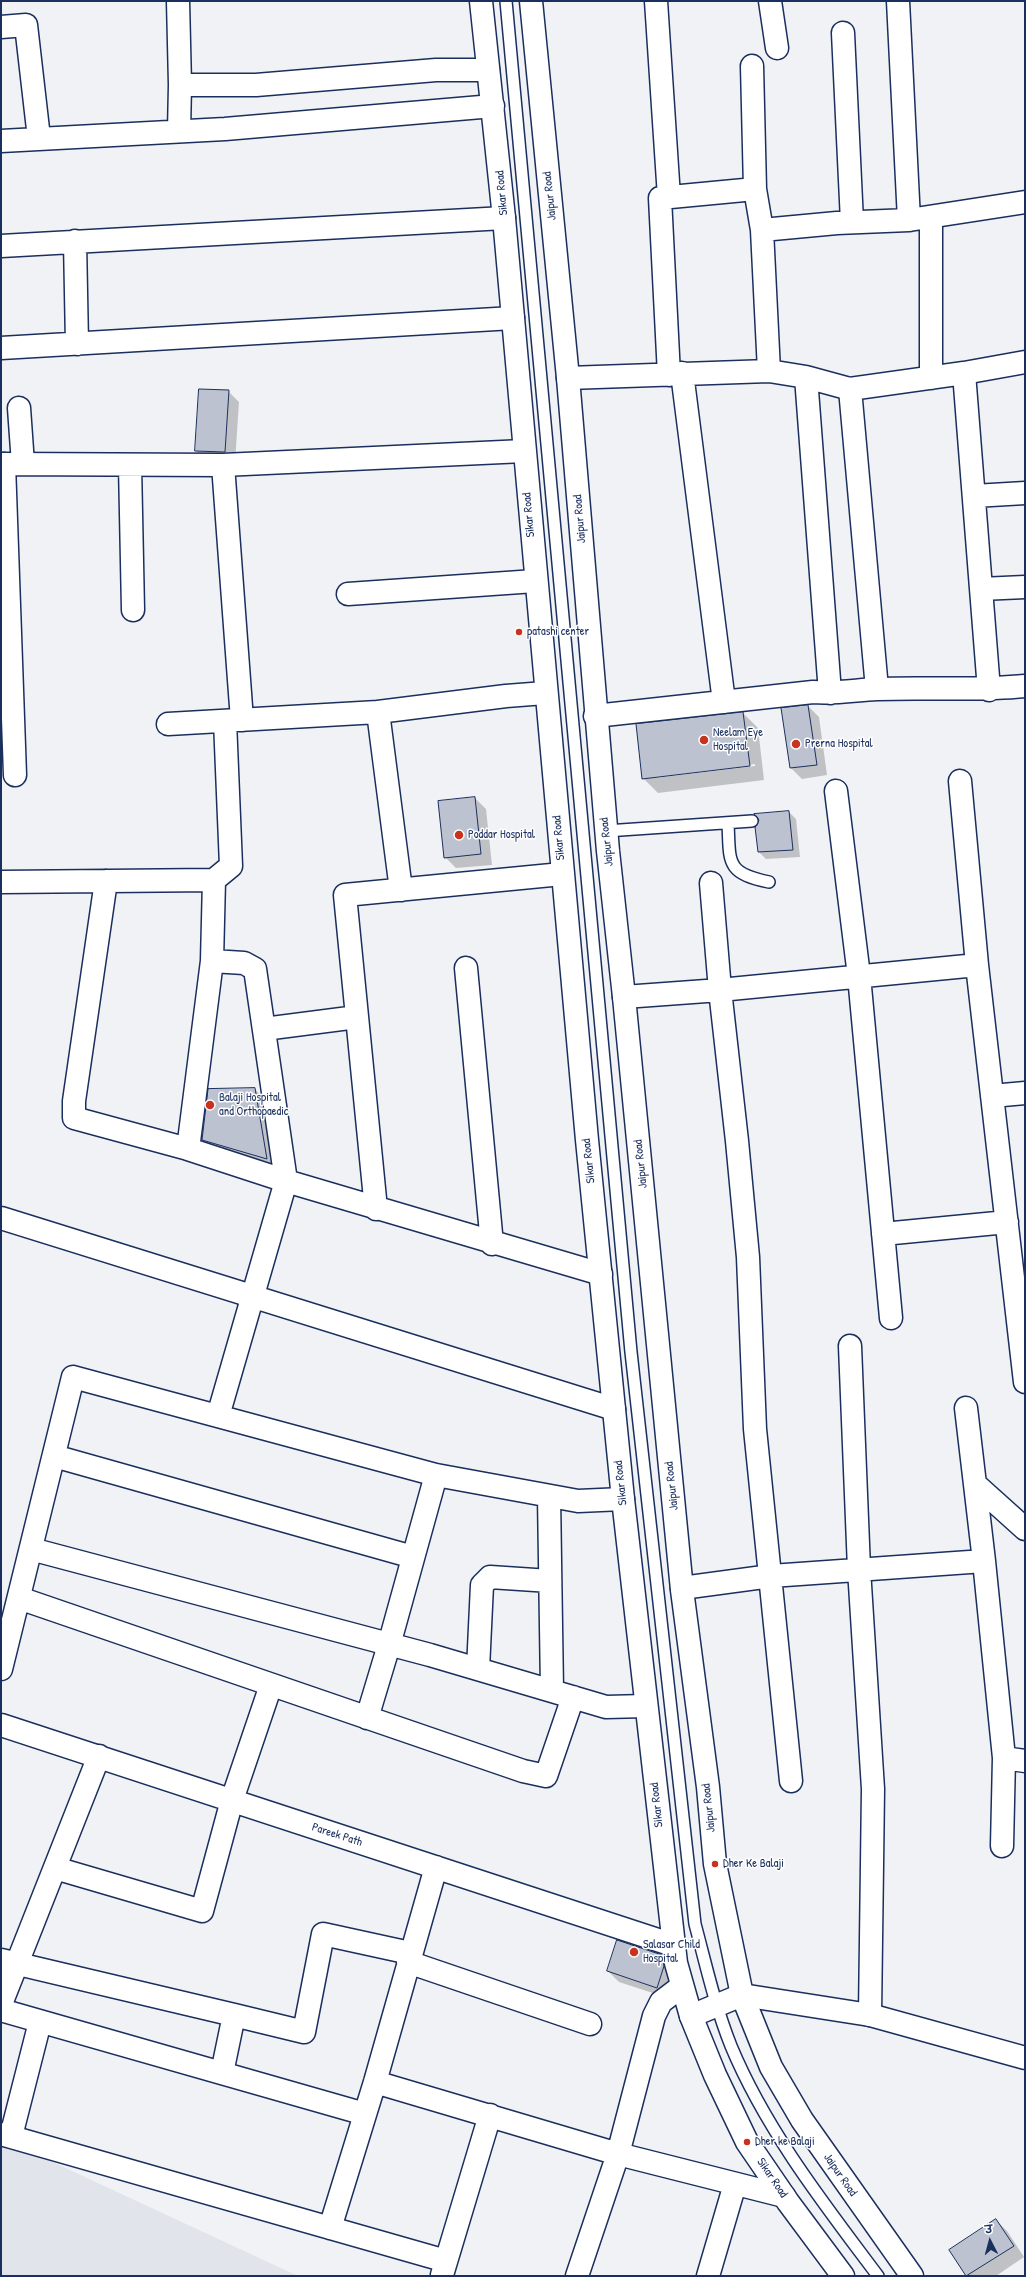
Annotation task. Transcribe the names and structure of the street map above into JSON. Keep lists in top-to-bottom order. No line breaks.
{"streets":{"street":["Sikar Road","Jaipur Road","Pareek Path"]},"crossings":[["Sikar Road","Pareek Path"]],"places":["patashi center","Neelam Eye Hospital","Prerna Hospital","Poddar Hospital","Balaji Hospital and Orthopaedic","Dher Ke Balaji","Salasar Child Hospital","Dher ke Balaji"],"north":"top"}
